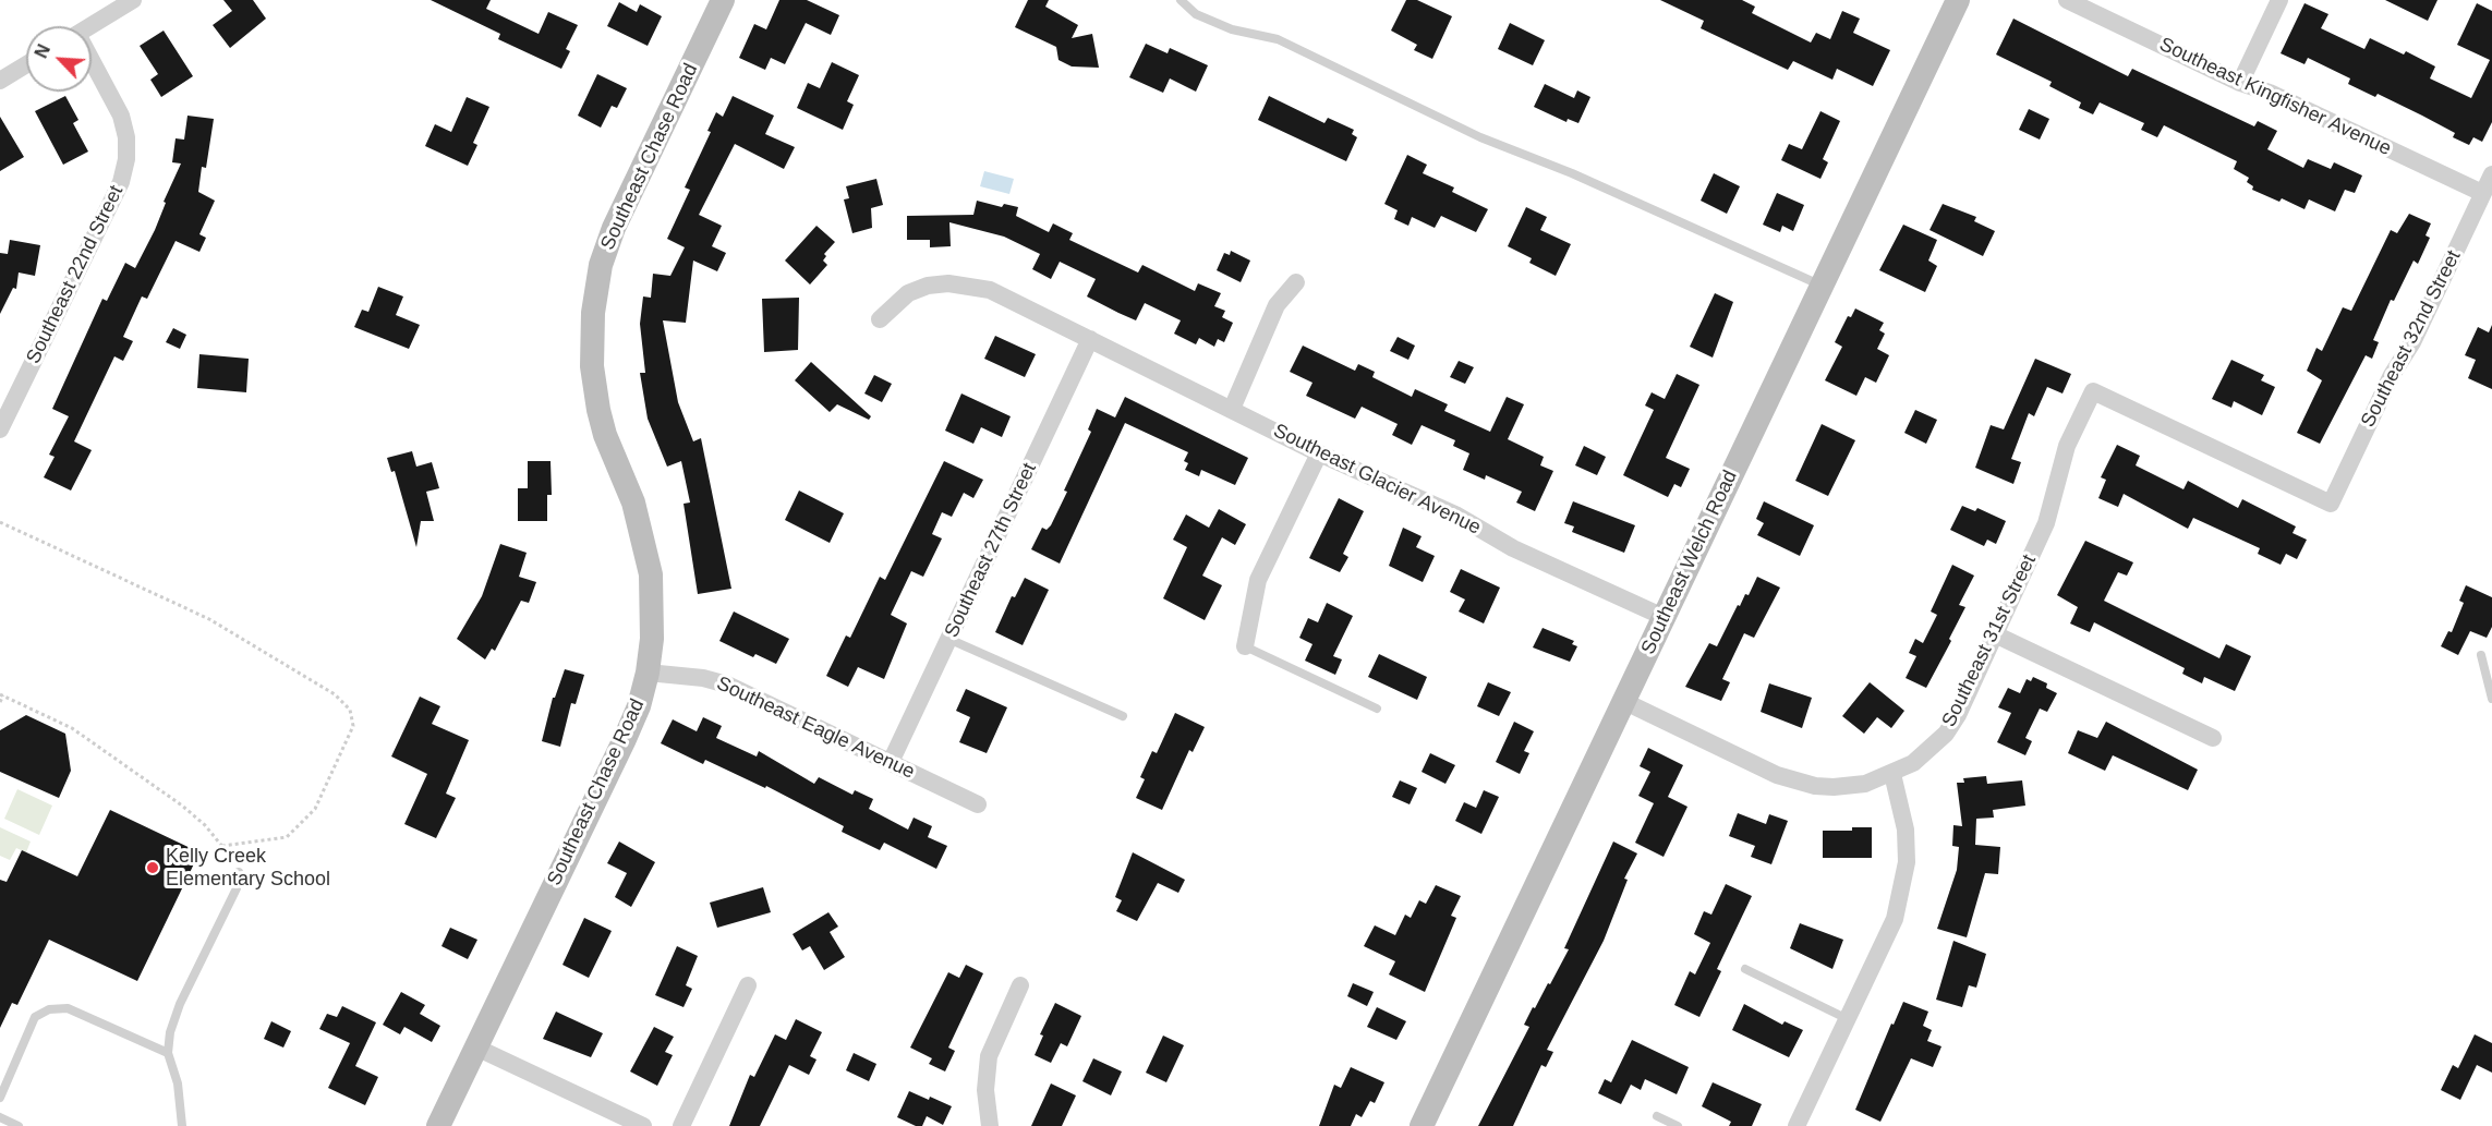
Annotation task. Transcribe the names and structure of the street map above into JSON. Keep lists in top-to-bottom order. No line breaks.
{"streets":{"street":["Southeast Kingfisher Avenue","Southeast Chase Road","Southeast 22nd Street","Southeast 32nd Street","Southeast Glacier Avenue","Southeast 27th Street","Southeast Welch Road","Southeast 31st Street","Southeast Eagle Avenue"]},"crossings":[["Southeast Kingfisher Avenue","Southeast 32nd Street"],["Southeast Chase Road","Southeast Eagle Avenue"],["Southeast 32nd Street","Southeast 31st Street"],["Southeast Glacier Avenue","Southeast 27th Street"],["Southeast Glacier Avenue","Southeast Welch Road"],["Southeast 27th Street","Southeast Eagle Avenue"]],"places":["Kelly Creek Elementary School"],"north":"top left"}
